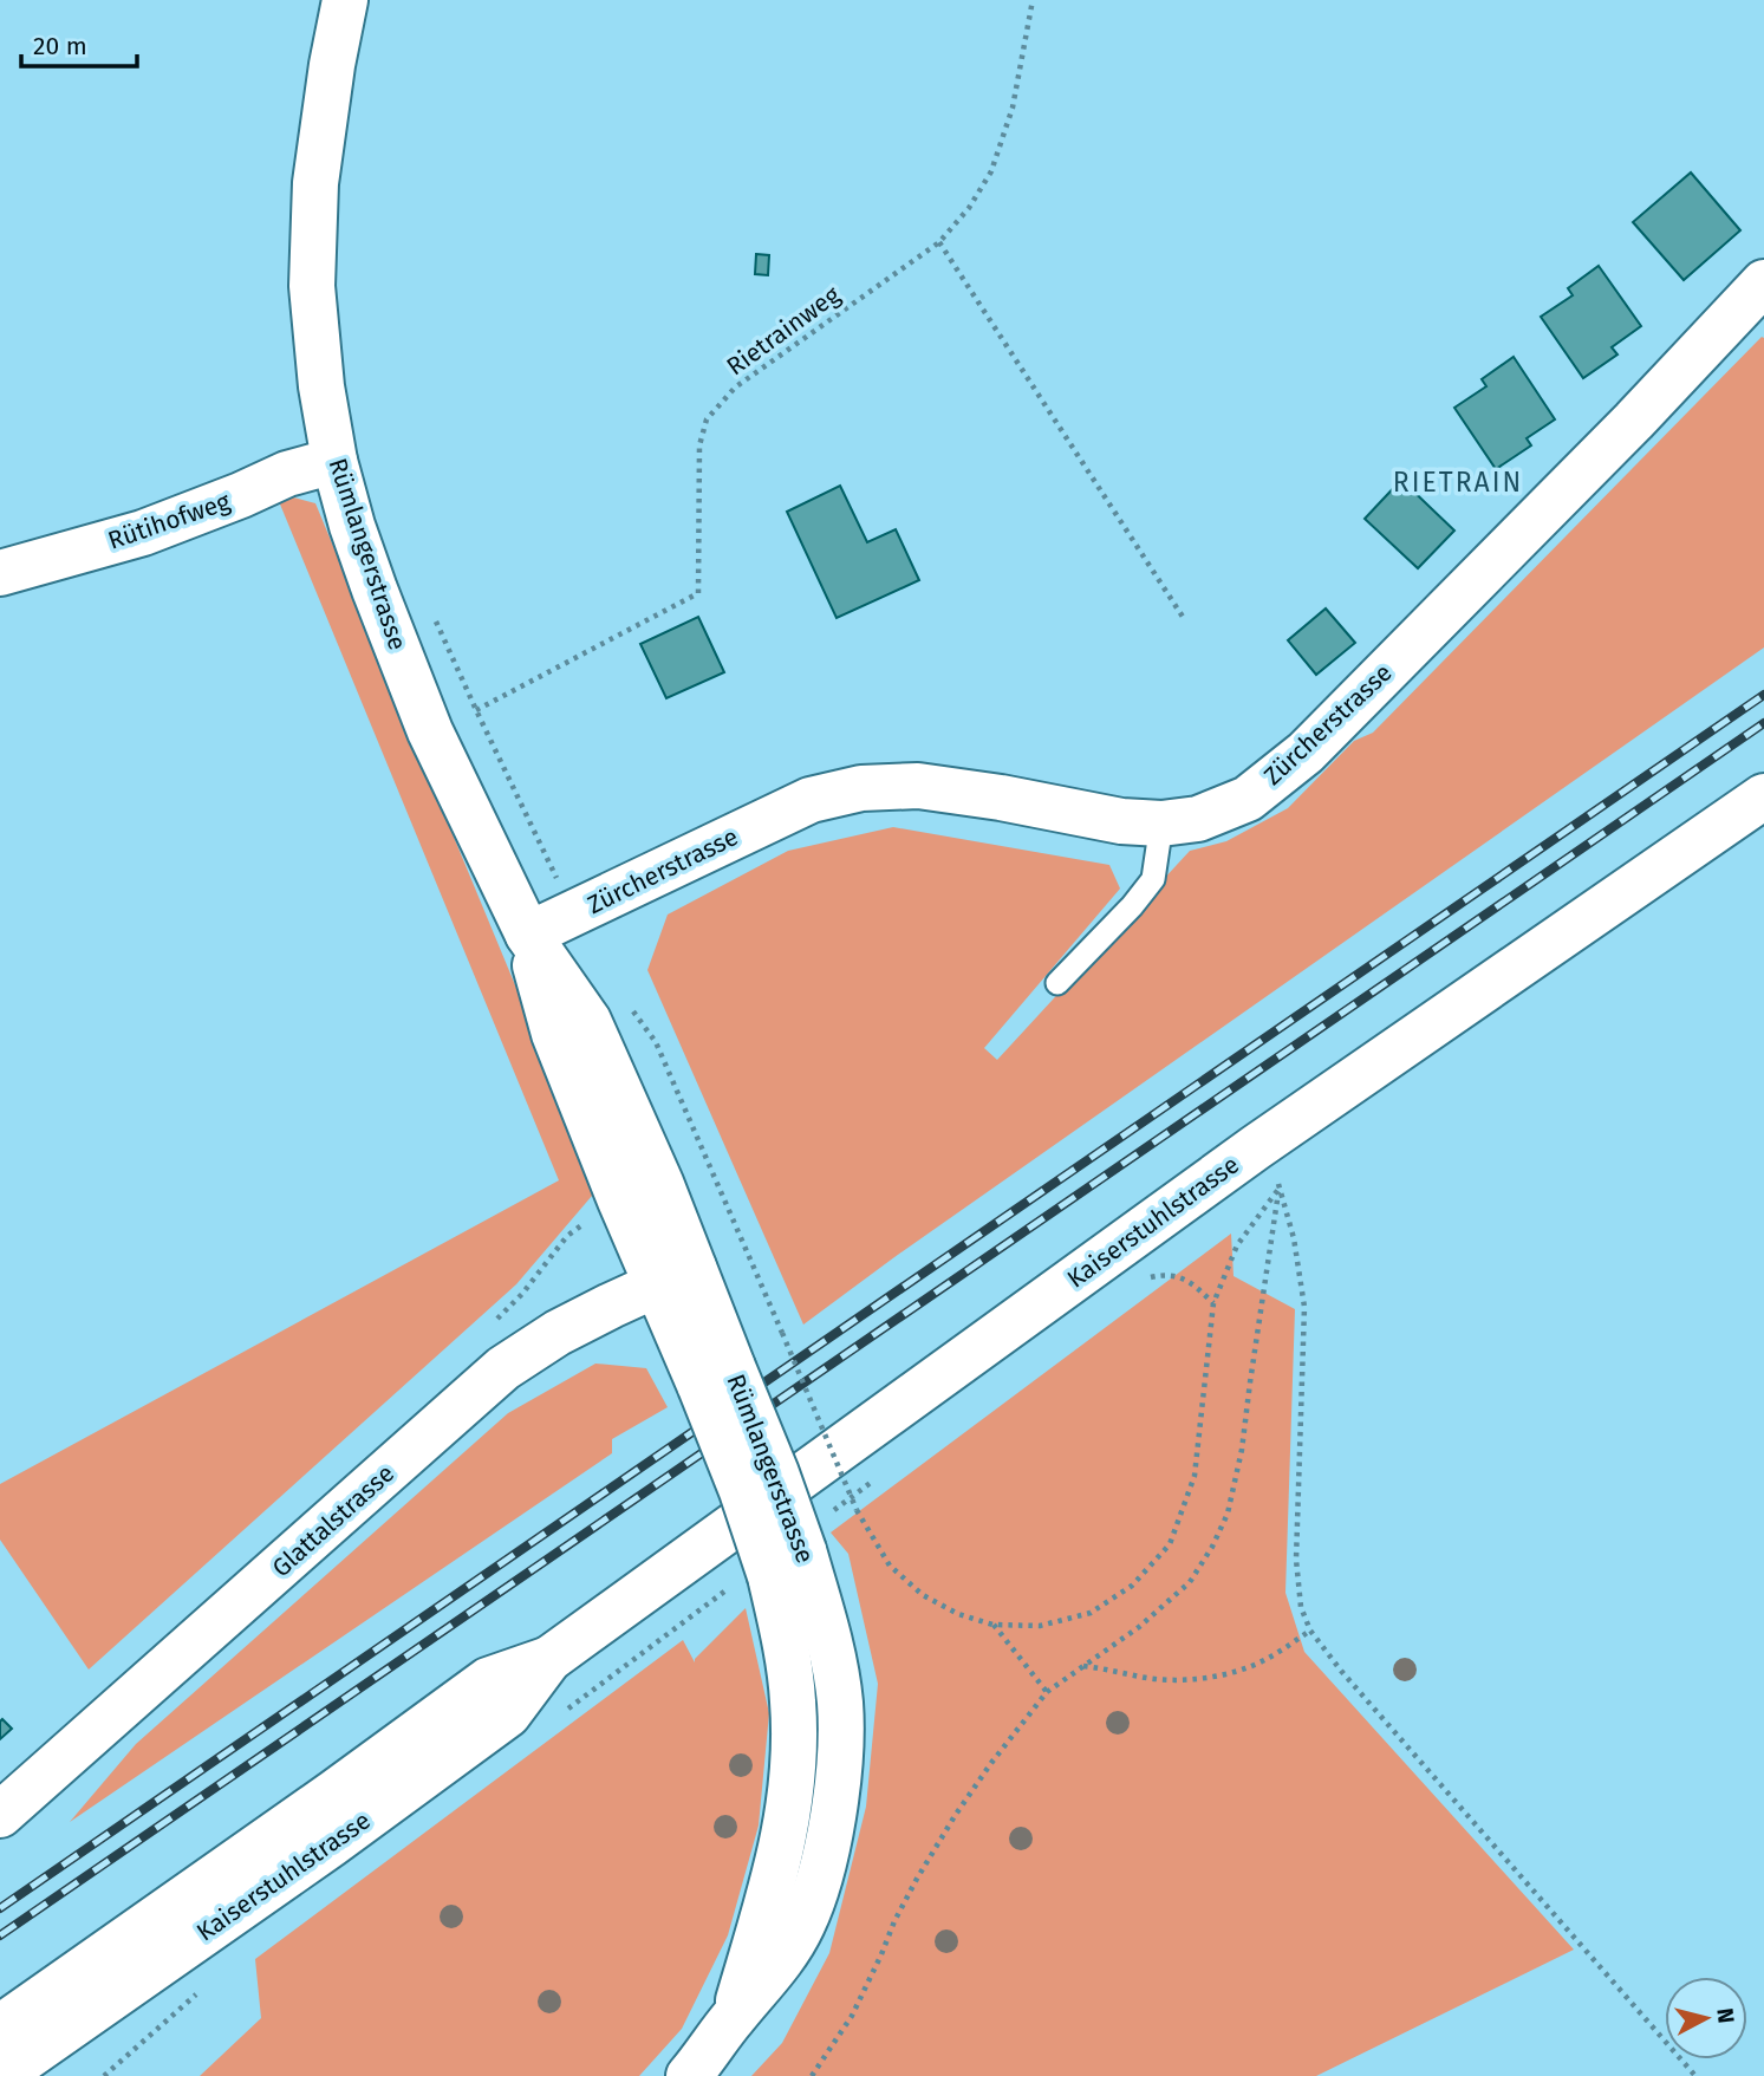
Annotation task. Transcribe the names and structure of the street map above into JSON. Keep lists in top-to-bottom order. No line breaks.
{"streets":{"street":["Rütihofweg","Rümlangerstrasse","Zürcherstrasse","Kaiserstuhlstrasse","Glattalstrasse"],"path":["Rietrainweg"]},"crossings":[["Rietrainweg","Rümlangerstrasse"],["Rütihofweg","Rümlangerstrasse"],["Rümlangerstrasse","Zürcherstrasse"],["Rümlangerstrasse","Glattalstrasse"]],"districts":["RIETRAIN"],"scale_bar":"20 m","north":"right"}
